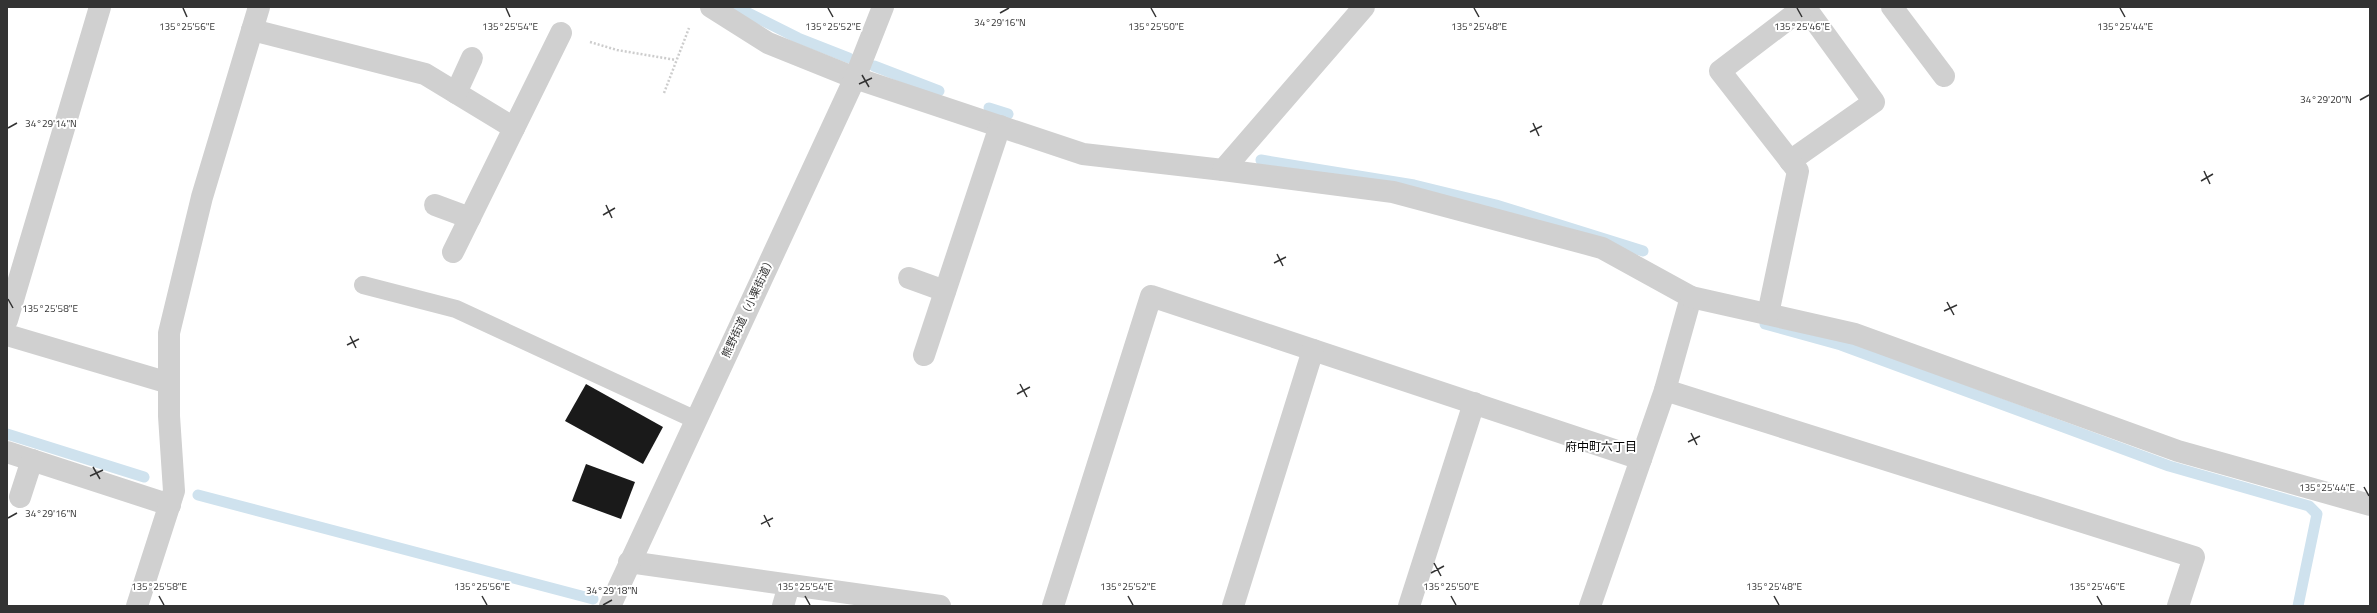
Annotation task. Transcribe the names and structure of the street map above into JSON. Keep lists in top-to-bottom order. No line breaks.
{"streets":{"street":["熊野街道（小栗街道）"]},"districts":["府中町六丁目"],"coordinates":["34°29'16\"N","135°25'56\"E","135°25'54\"E","135°25'52\"E","135°25'50\"E","135°25'48\"E","135°25'46\"E","135°25'44\"E","34°29'20\"N","34°29'14\"N","135°25'58\"E","34°29'18\"N"]}
